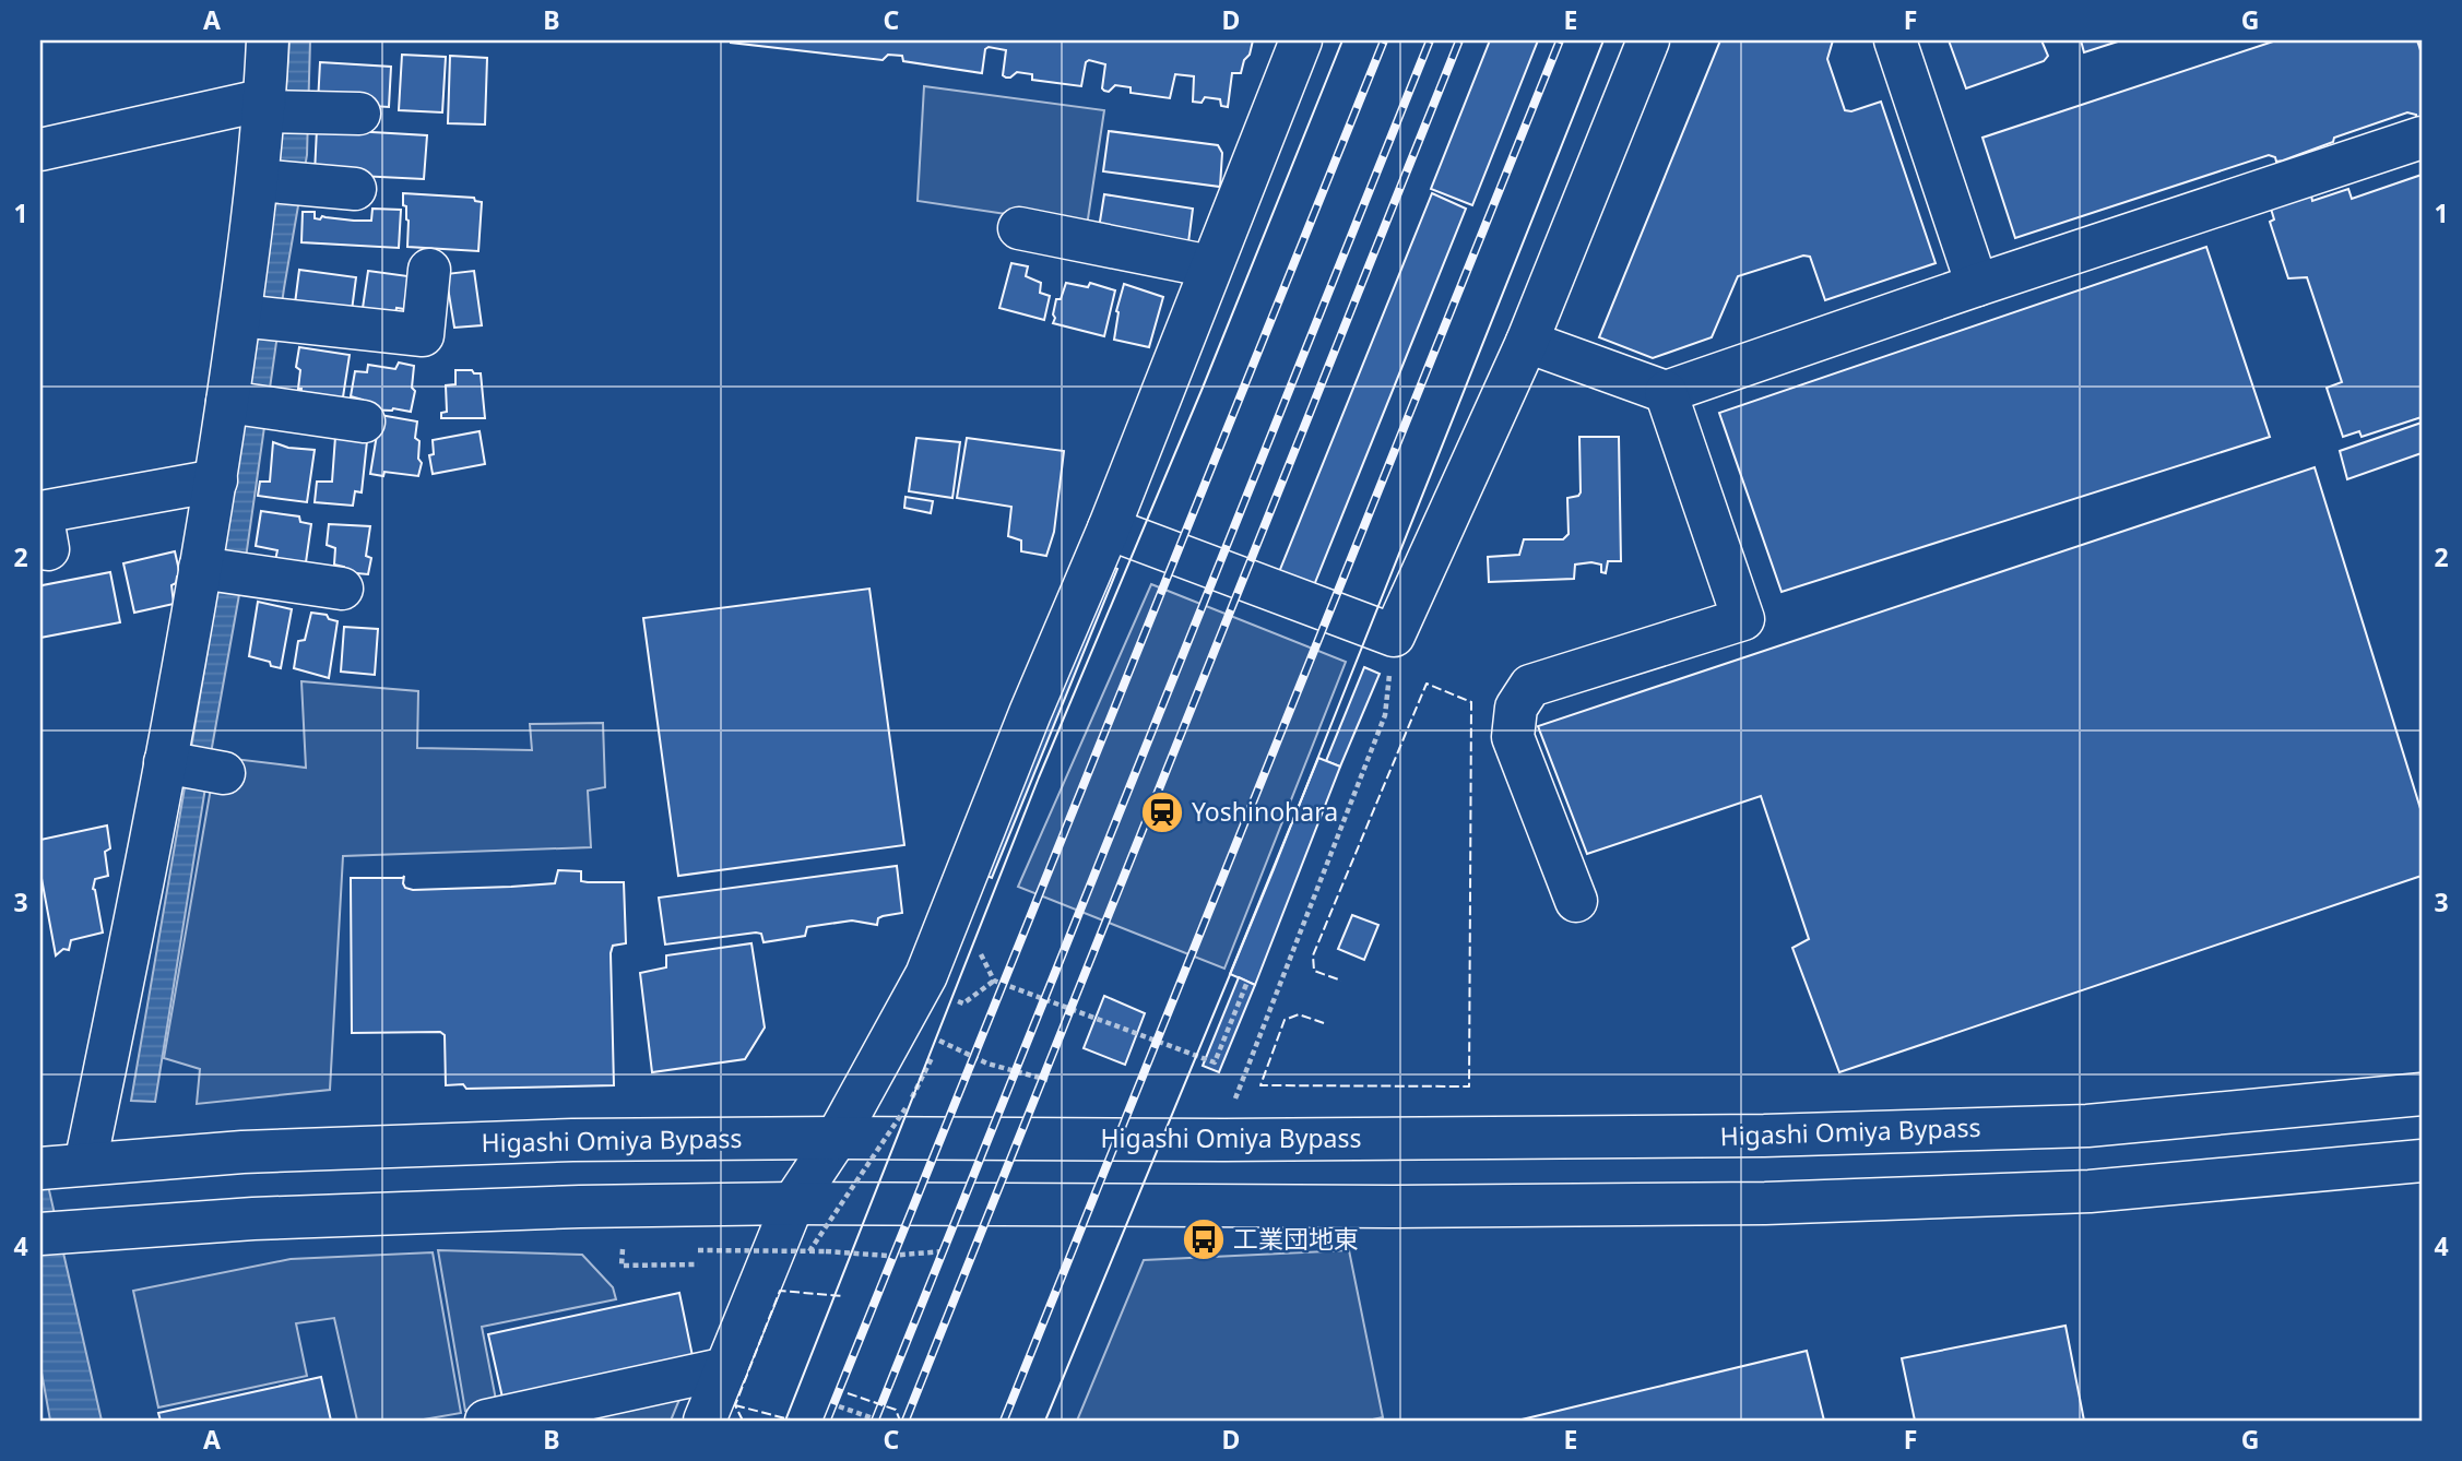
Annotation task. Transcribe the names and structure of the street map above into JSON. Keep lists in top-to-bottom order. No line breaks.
{"streets":{"main road":["Higashi Omiya Bypass"]},"places":{"station":["Yoshinohara"],"bus stop":["工業団地東"]},"grid":{"columns":["A","B","C","D","E","F","G"],"rows":["1","2","3","4"]}}
